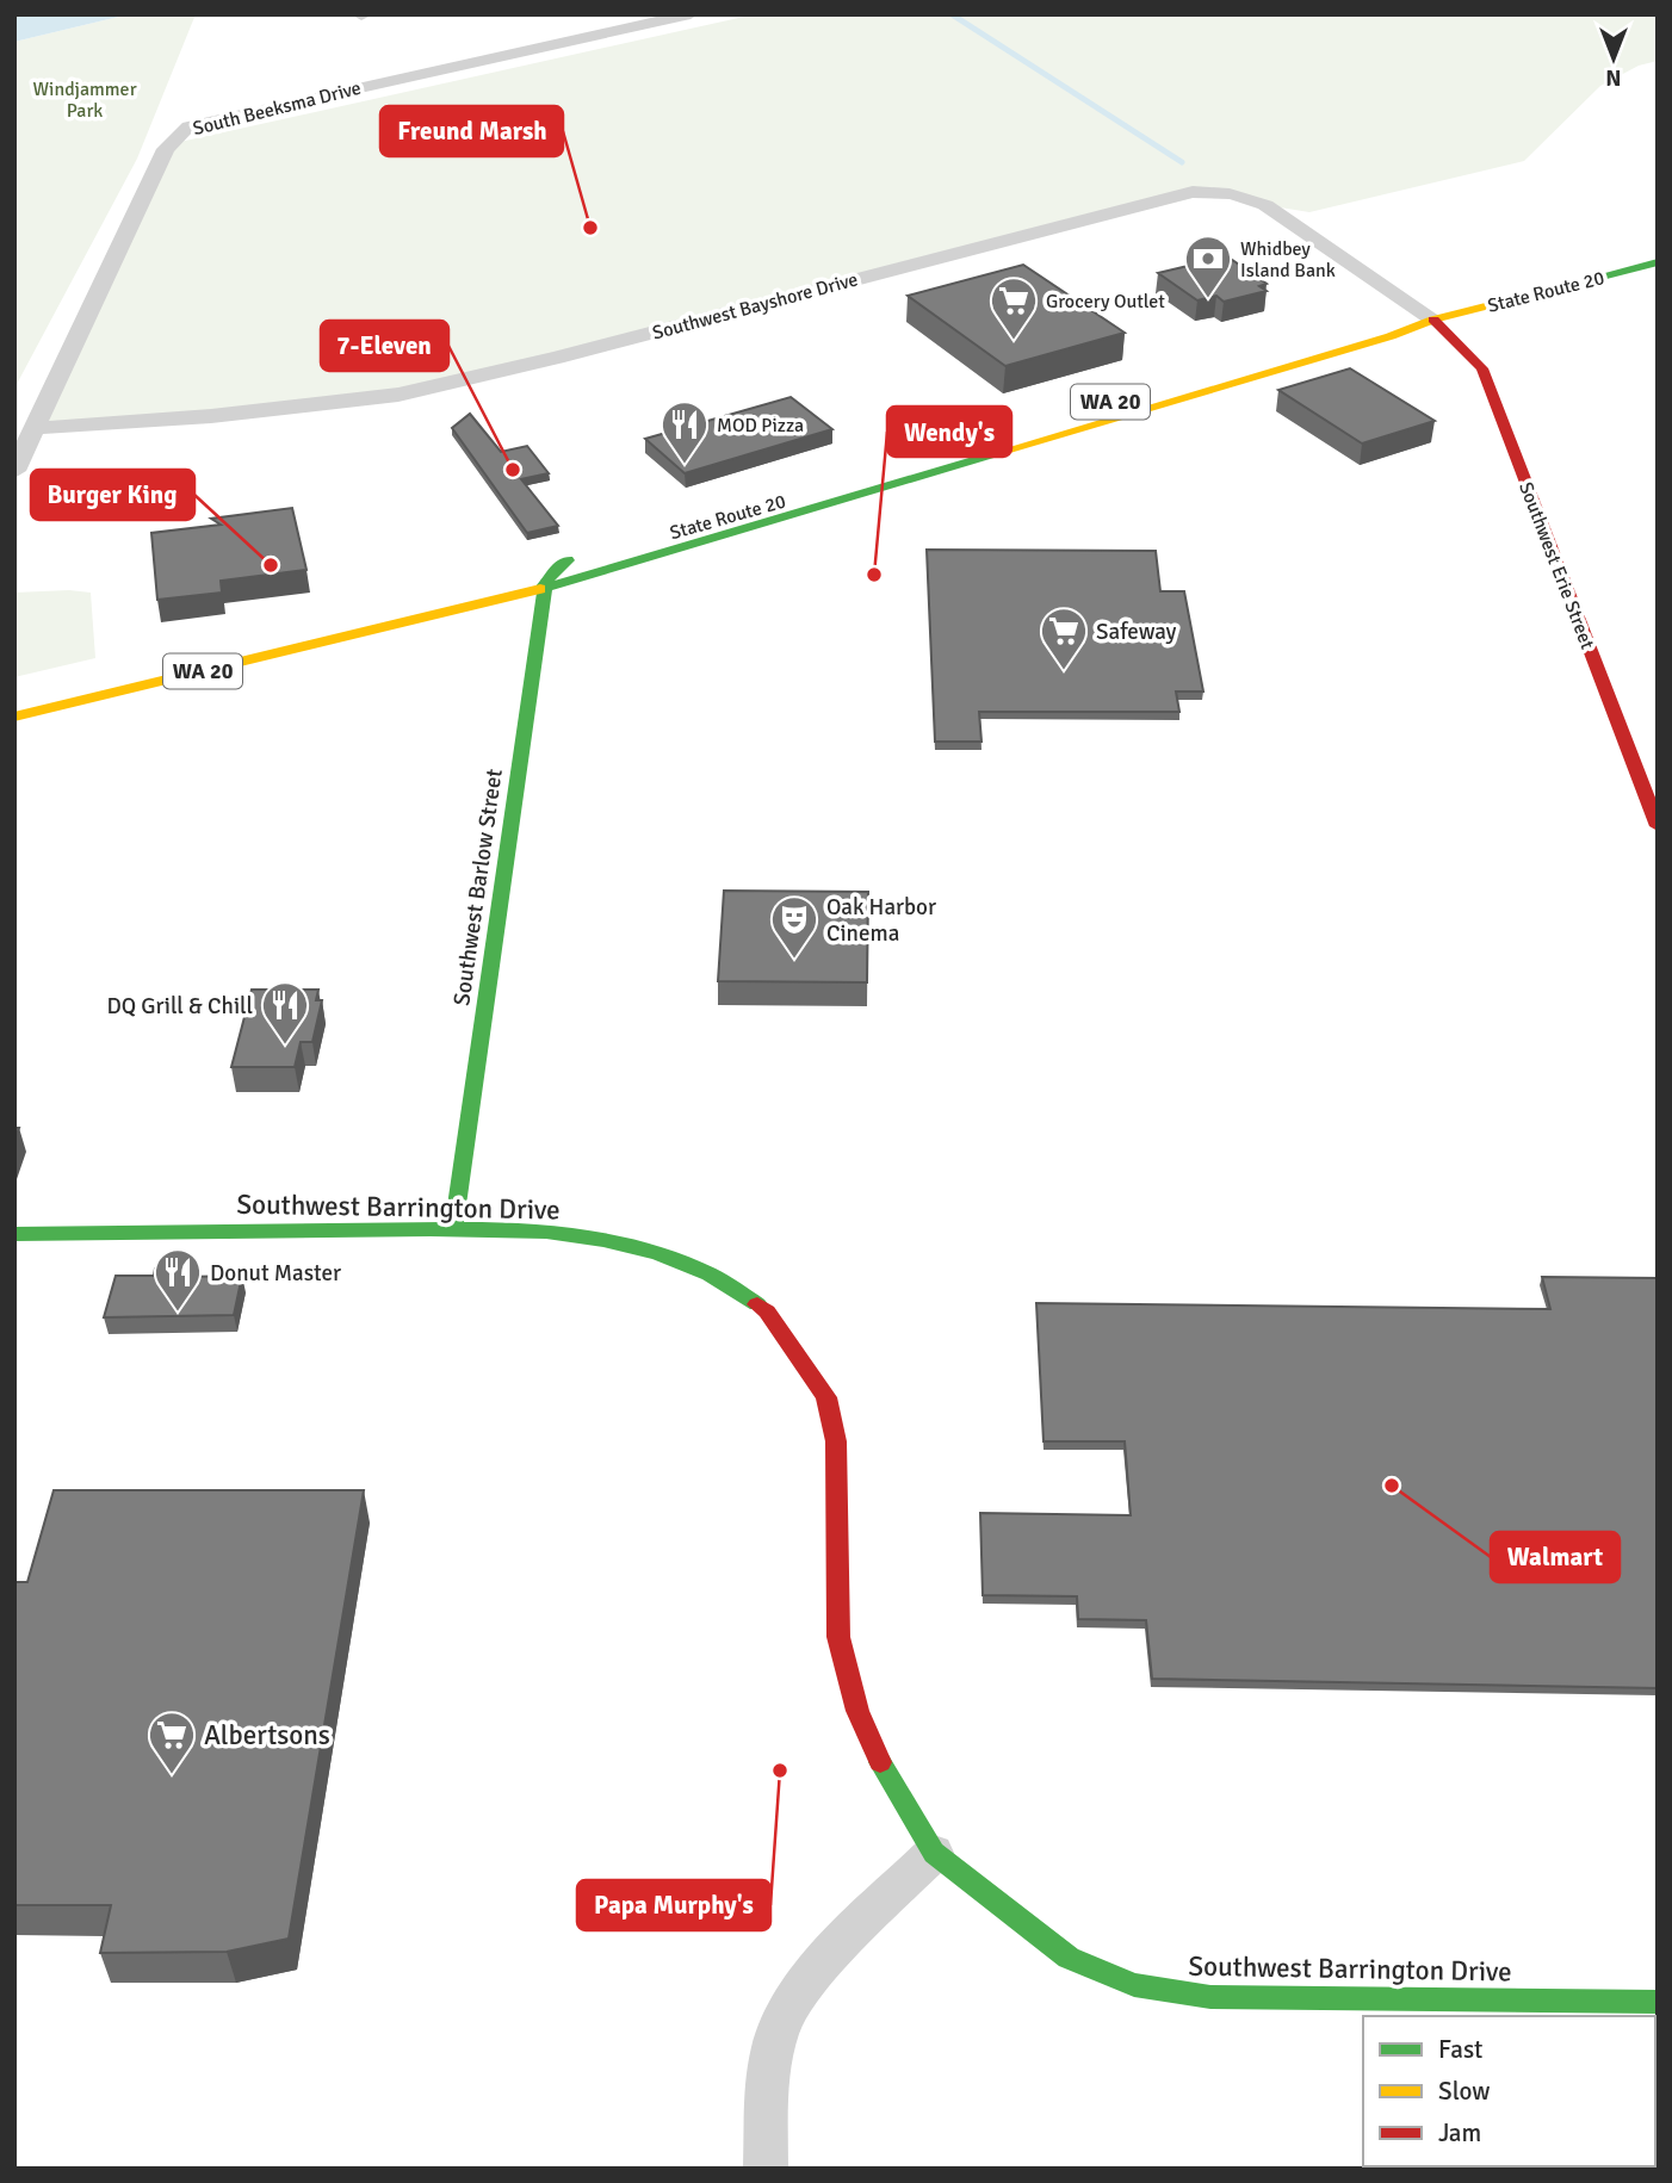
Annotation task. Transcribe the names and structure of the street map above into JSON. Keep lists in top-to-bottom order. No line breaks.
{"streets":{"main road":["State Route 20","WA 20","Southwest Erie Street","Southwest Barlow Street","Southwest Barrington Drive"],"street":["South Beeksma Drive","Southwest Bayshore Drive"]},"crossings":[["South Beeksma Drive","Southwest Bayshore Drive"],["State Route 20","Southwest Bayshore Drive"],["State Route 20","WA 20"],["State Route 20","Southwest Erie Street"],["State Route 20","Southwest Barlow Street"],["Southwest Bayshore Drive","Southwest Erie Street"],["WA 20","Southwest Barlow Street"],["Southwest Barlow Street","Southwest Barrington Drive"]],"parks":["Windjammer Park"],"places":{"other":["Freund Marsh","7-Eleven","Burger King","Wendy's","Walmart","Papa Murphy's"],"bank":["Whidbey Island Bank"],"supermarket":["Grocery Outlet","Safeway","Albertsons"],"restaurant":["MOD Pizza","DQ Grill & Chill","Donut Master"],"theatre":["Oak Harbor Cinema"]},"legend":["Fast","Slow","Jam"],"north":"bottom"}
